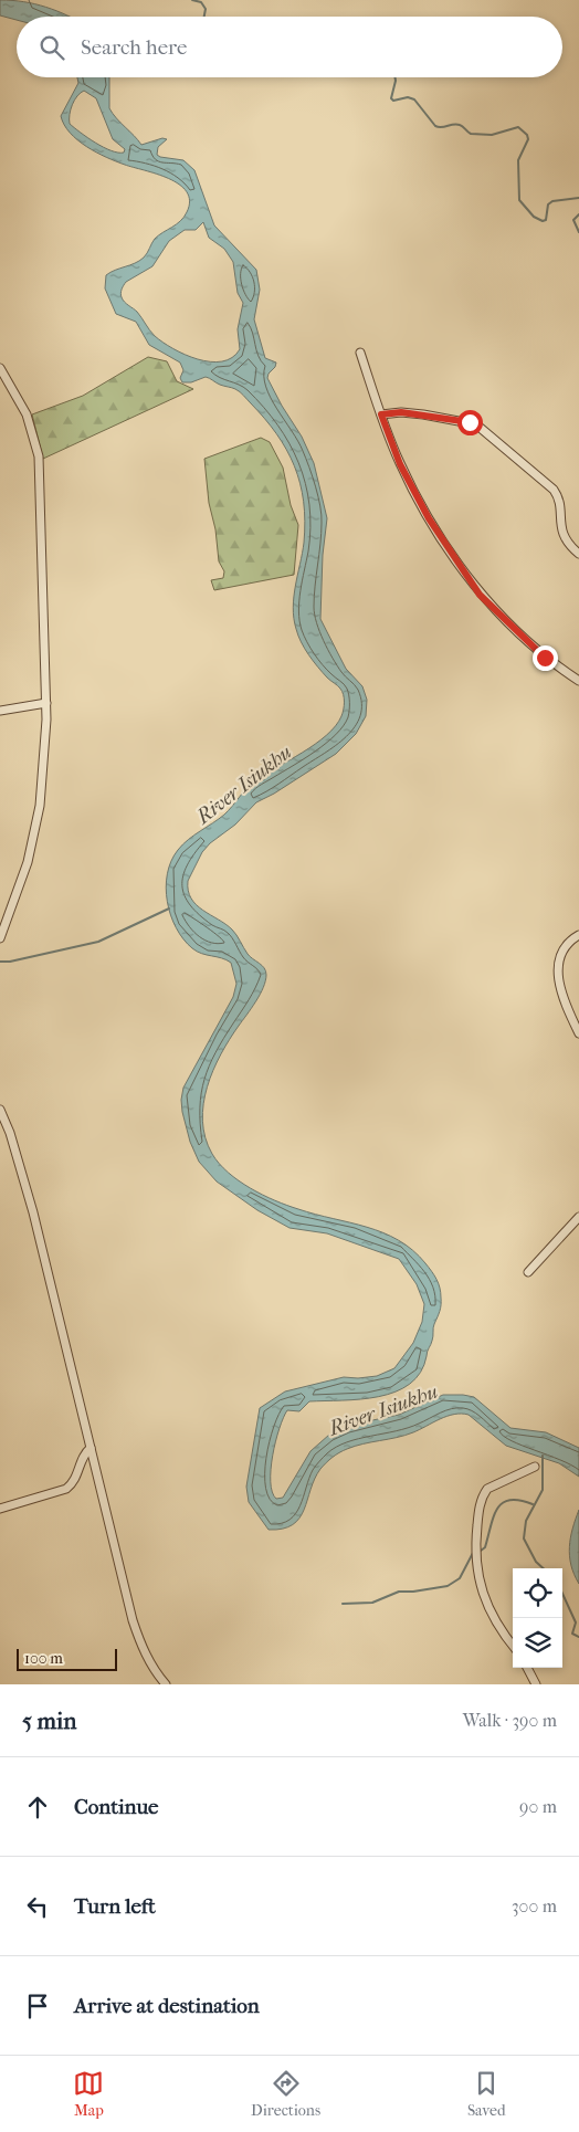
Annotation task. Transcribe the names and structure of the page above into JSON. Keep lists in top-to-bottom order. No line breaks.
{"water":["River Isiukhu"],"scale_bar":"100 m","page":{"search":"Search here","scale":"100 m","heading":["5 min","Walk · 390 m"],"list":[["Continue","90 m"],["Turn left","300 m"],"Arrive at destination"],"nav":["Map","Directions","Saved"]}}
